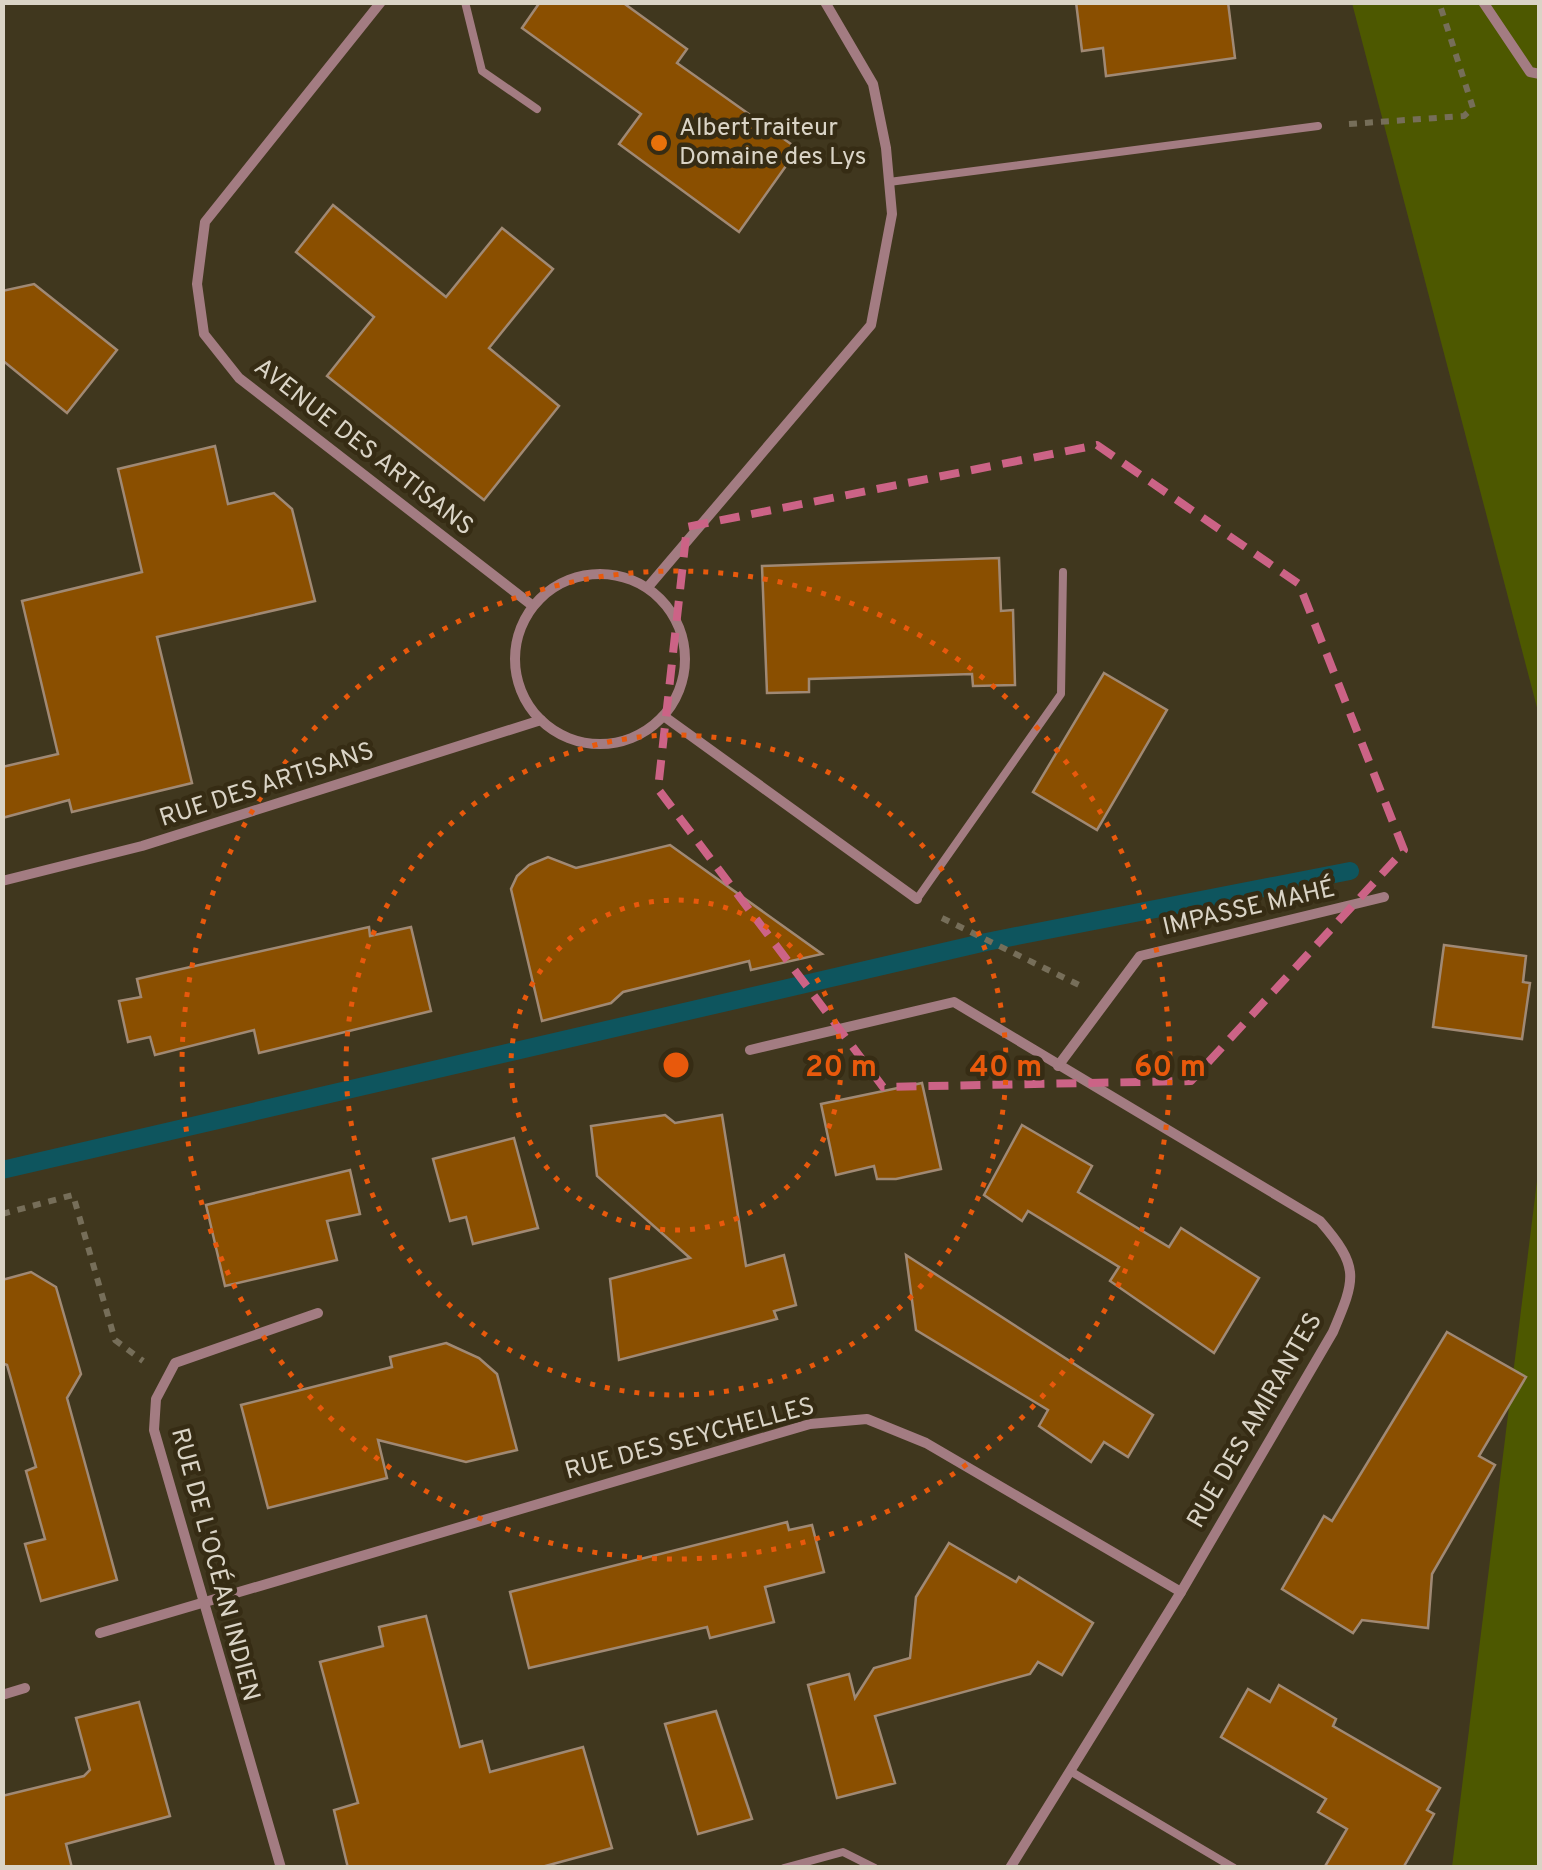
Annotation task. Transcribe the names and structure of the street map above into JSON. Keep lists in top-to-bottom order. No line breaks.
{"streets":{"street":["AVENUE DES ARTISANS","RUE DES ARTISANS","IMPASSE MAHÉ","RUE DES AMIRANTES","RUE DES SEYCHELLES","RUE DE L'OCÉAN INDIEN"]},"crossings":[["AVENUE DES ARTISANS","RUE DES ARTISANS"],["IMPASSE MAHÉ","RUE DES AMIRANTES"],["RUE DES AMIRANTES","RUE DES SEYCHELLES"],["RUE DES SEYCHELLES","RUE DE L'OCÉAN INDIEN"]],"places":["AlbertTraiteur Domaine des Lys"],"rings":["20 m","40 m","60 m"]}
